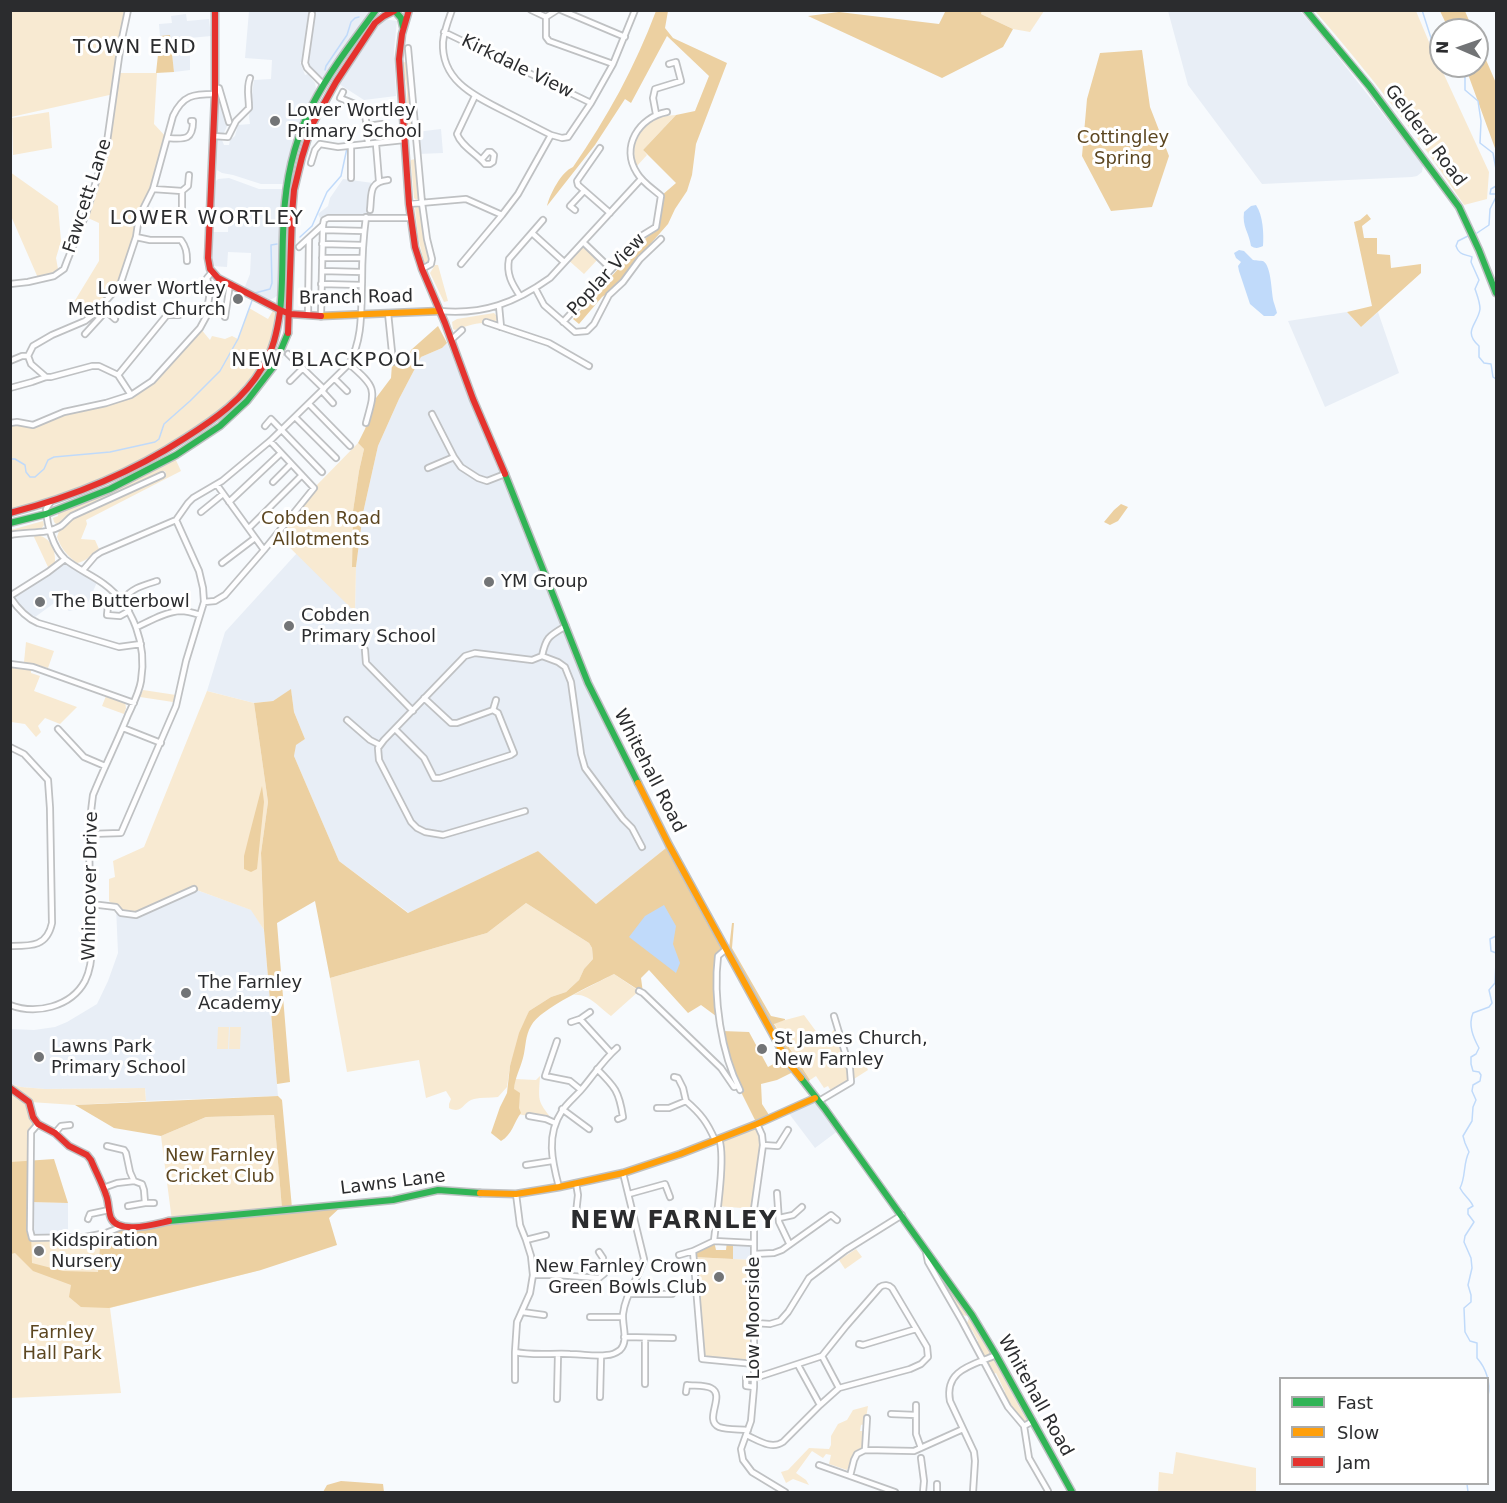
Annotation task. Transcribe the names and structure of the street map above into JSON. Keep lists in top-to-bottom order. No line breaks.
{"streets":{"main road":["Gelderd Road","Branch Road","Whitehall Road","Lawns Lane"],"street":["Kirkdale View","Fawcett Lane","Poplar View","Whincover Drive","Low Moorside"]},"crossings":[["Branch Road","Whitehall Road"],["Whitehall Road","Lawns Lane"],["Lawns Lane","Low Moorside"]],"districts":["TOWN END","LOWER WORTLEY","NEW BLACKPOOL","NEW FARNLEY"],"parks":["Cottingley Spring","Cobden Road Allotments","New Farnley Cricket Club","Farnley Hall Park"],"places":["Lower Wortley Primary School","Lower Wortley Methodist Church","YM Group","The Butterbowl","Cobden Primary School","The Farnley Academy","St James Church, New Farnley","Lawns Park Primary School","Kidspiration Nursery","New Farnley Crown Green Bowls Club"],"legend":["Fast","Slow","Jam"],"north":"left"}
